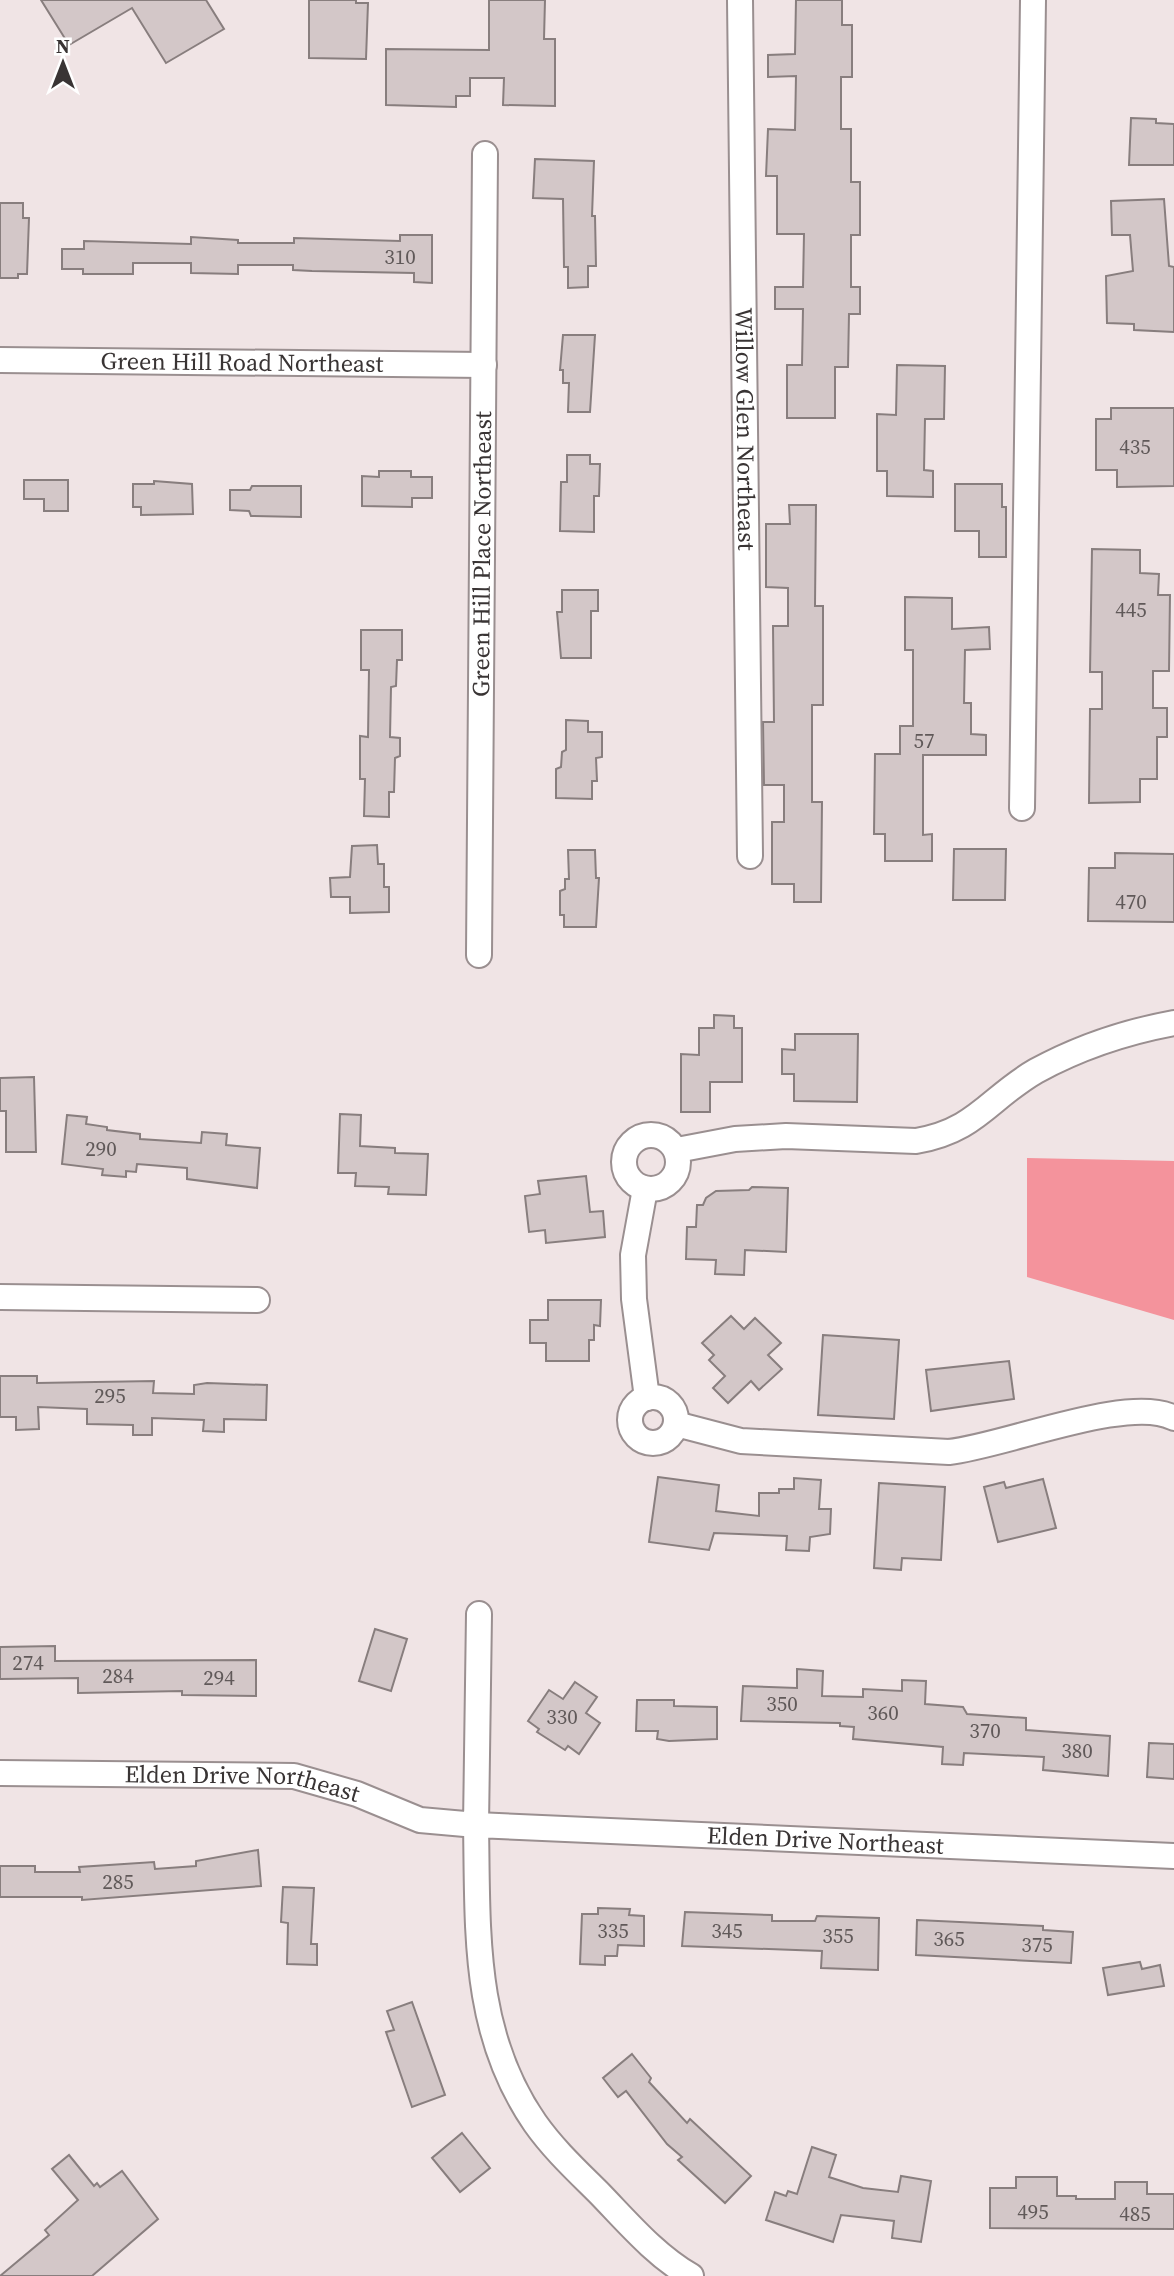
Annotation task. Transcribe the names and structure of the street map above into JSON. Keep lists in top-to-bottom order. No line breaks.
{"streets":{"street":["Green Hill Road Northeast","Willow Glen Northeast","Green Hill Place Northeast","Elden Drive Northeast"]},"crossings":[["Green Hill Road Northeast","Green Hill Place Northeast"]],"house_numbers":["310","435","445","57","470","290","295","274","284","294","350","360","330","370","380","285","335","345","355","365","375","495","485"],"north":"top"}
